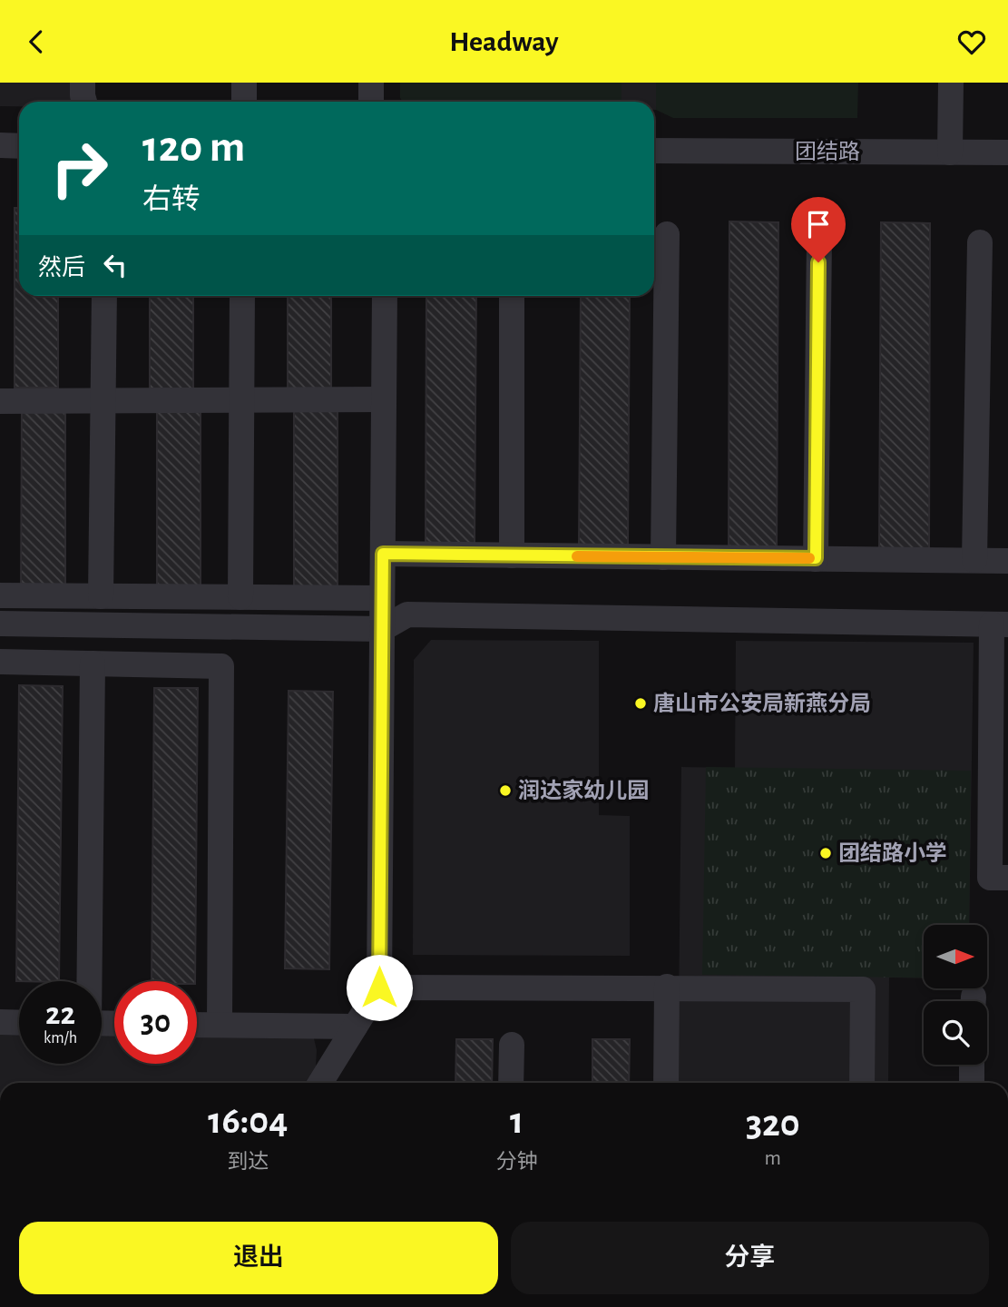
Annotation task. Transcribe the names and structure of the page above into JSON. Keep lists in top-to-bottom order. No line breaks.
{"streets":{"street":["团结路"]},"places":["唐山市公安局新燕分局","润达家幼儿园","团结路小学"],"north":"right","page":{"header":"Headway","turn":["120 m","右转"],"then":"然后","speed":"22 km/h","limit":"30","eta":["16:04","到达","1","分钟","320","m"],"buttons":["退出","分享"]}}
